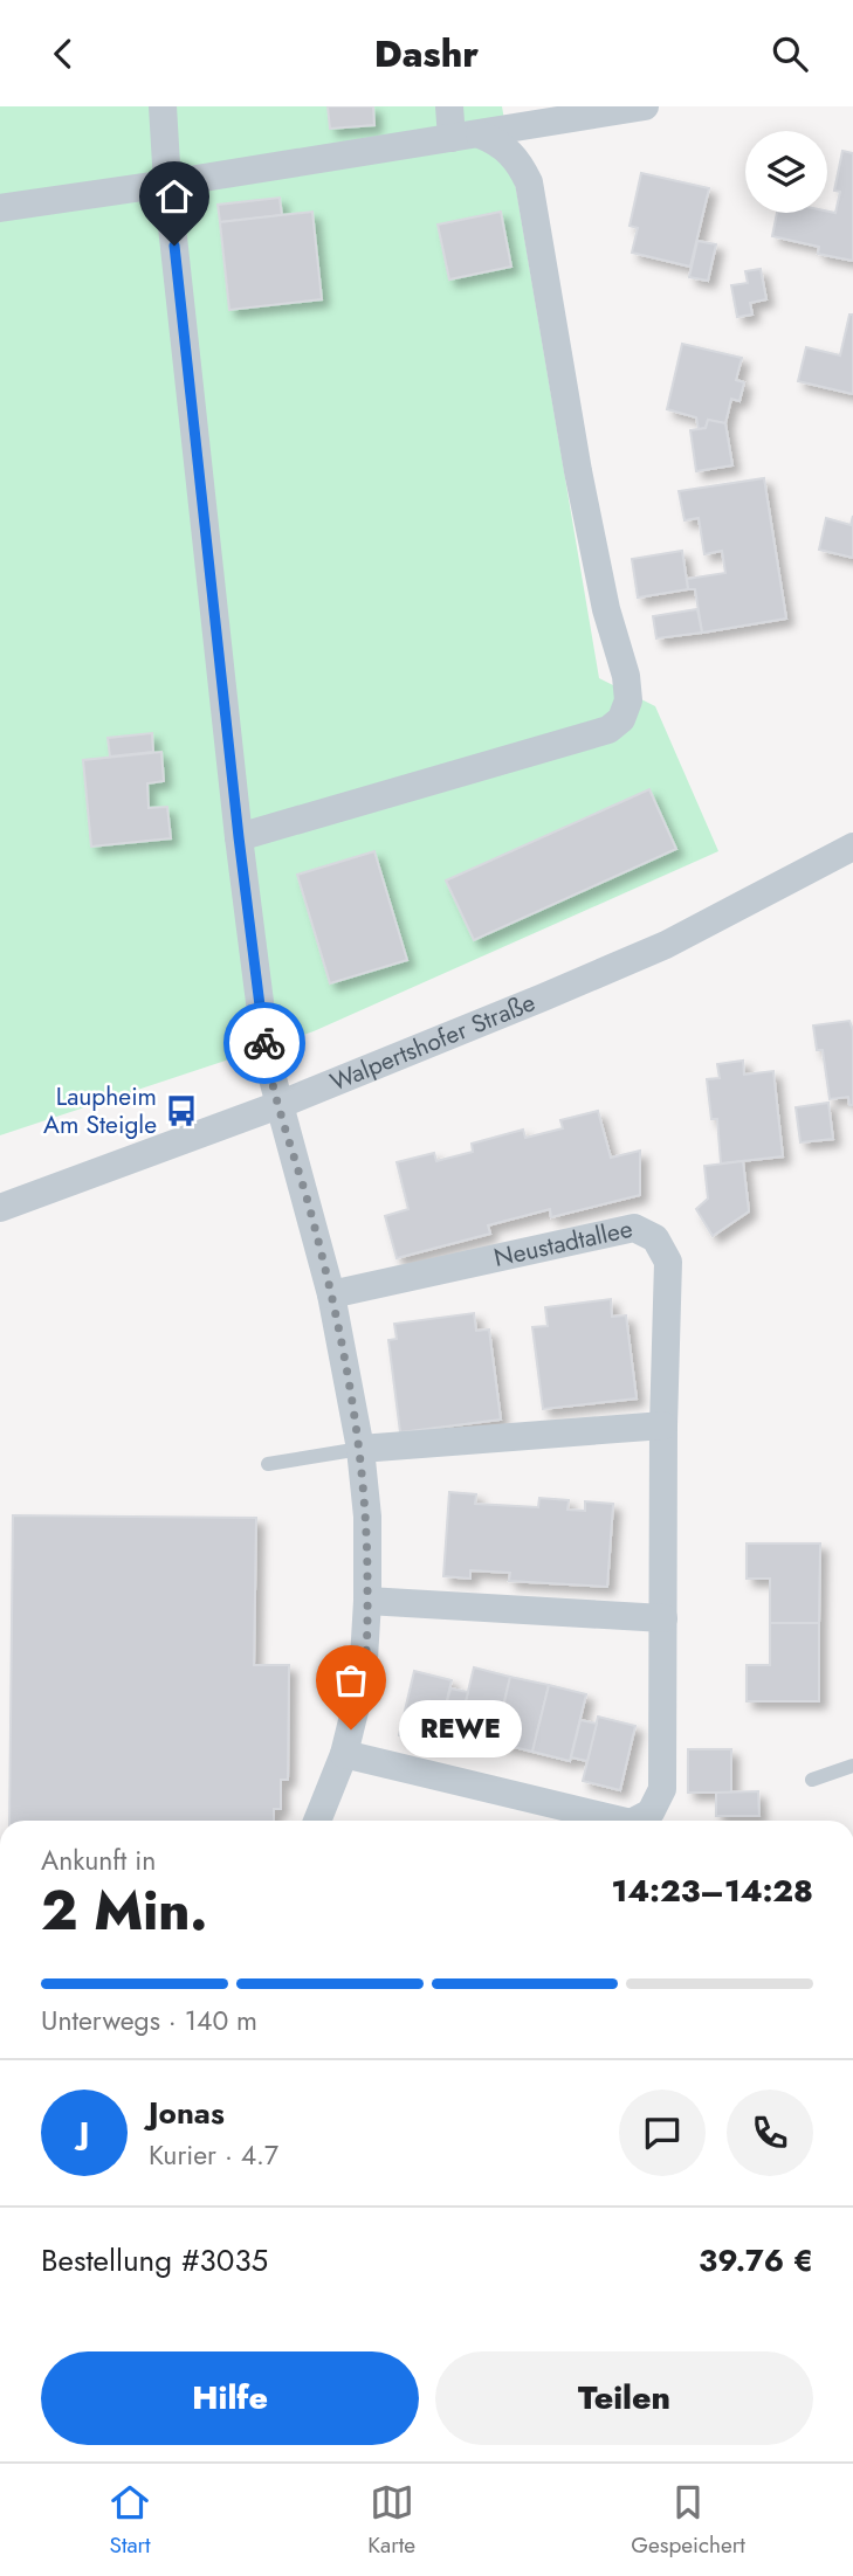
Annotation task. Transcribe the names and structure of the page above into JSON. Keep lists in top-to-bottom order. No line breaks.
{"streets":{"street":["Walpertshofer Straße","Neustadtallee"]},"places":{"bus stop":["Laupheim Am Steigle"],"other":["REWE"]},"page":{"header":"Dashr","bubble":"REWE","heading":["2 Min.","Ankunft in","14:23–14:28"],"panel":["Jonas","Kurier · 4.7","Bestellung #3035","39.76 €"],"bar":"Unterwegs · 140 m","round":"J","buttons":["Hilfe","Teilen"],"tabs":["Start","Karte","Gespeichert"]}}
